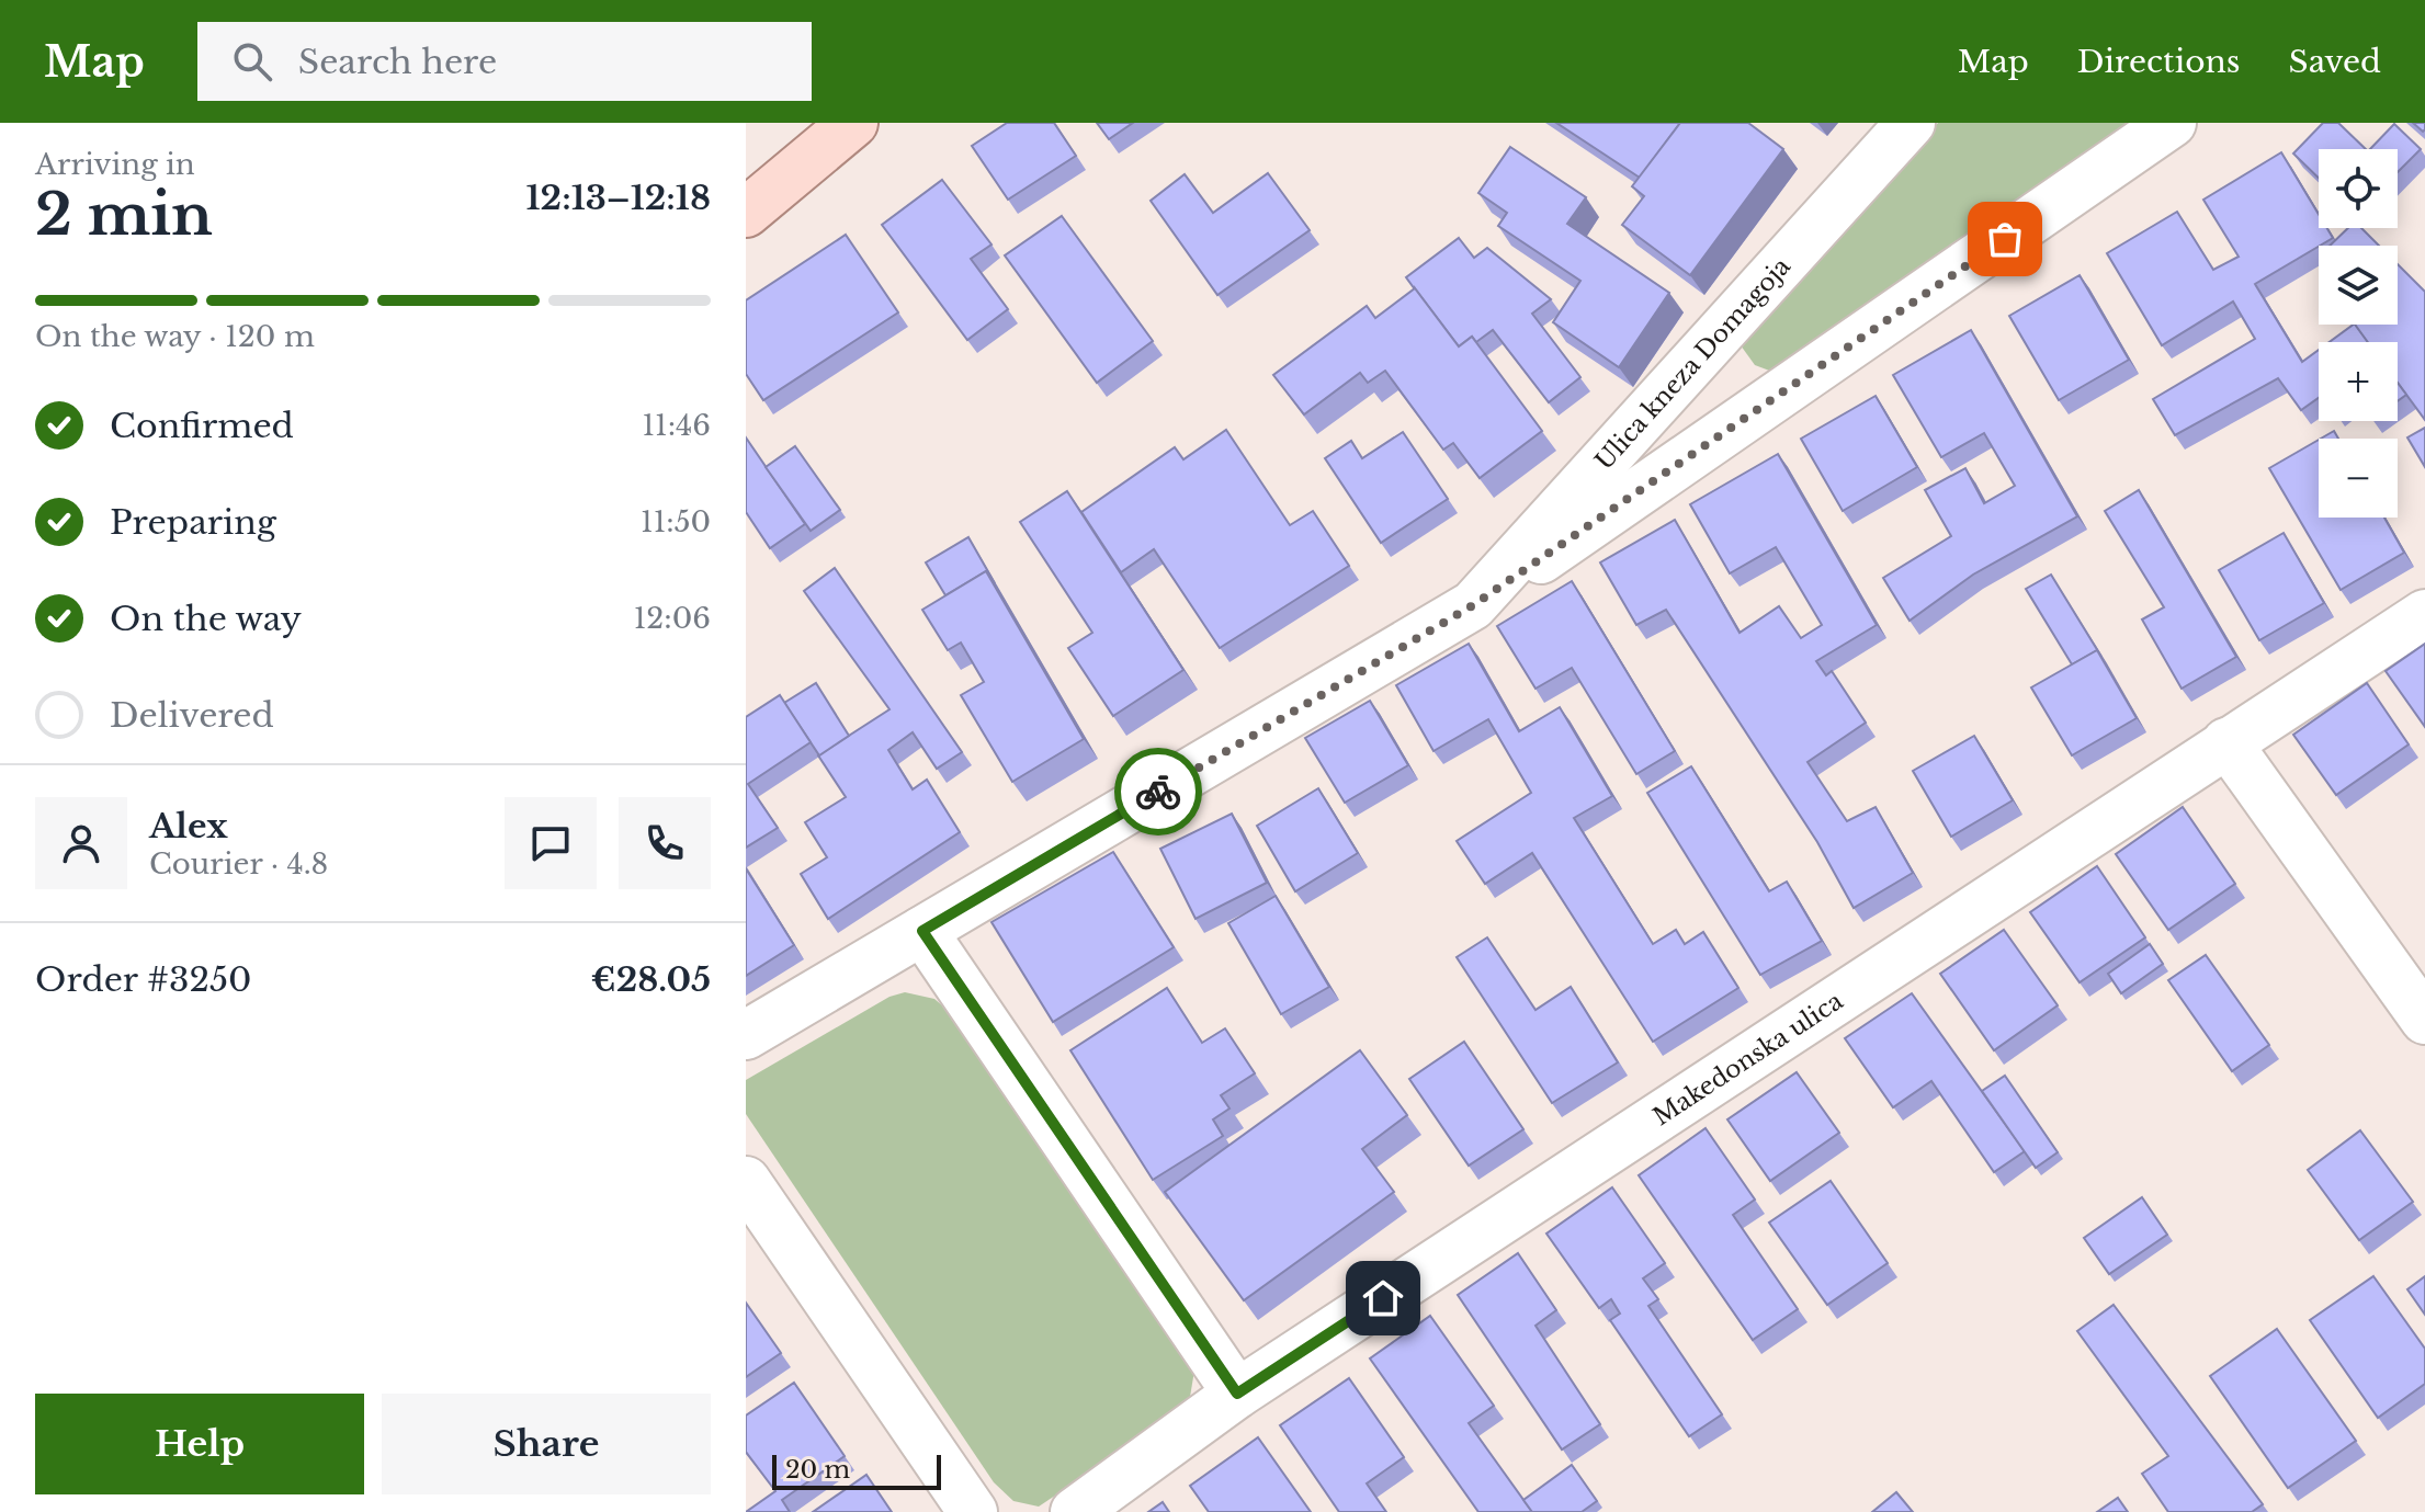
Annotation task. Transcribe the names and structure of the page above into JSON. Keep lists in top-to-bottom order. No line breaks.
{"streets":{"street":["Ulica kneza Domagoja","Makedonska ulica"]},"scale_bar":"20 m","page":{"header":"Map","search":"Search here","nav":["Map","Directions","Saved"],"heading":["2 min","Arriving in","12:13–12:18"],"panel":["Alex","Courier · 4.8","Order #3250","€28.05"],"map_buttons":["+","−"],"bar":"On the way · 120 m","list":[["Confirmed","11:46"],["Preparing","11:50"],["On the way","12:06"],"Delivered"],"buttons":["Help","Share"],"scale":"20 m"}}
